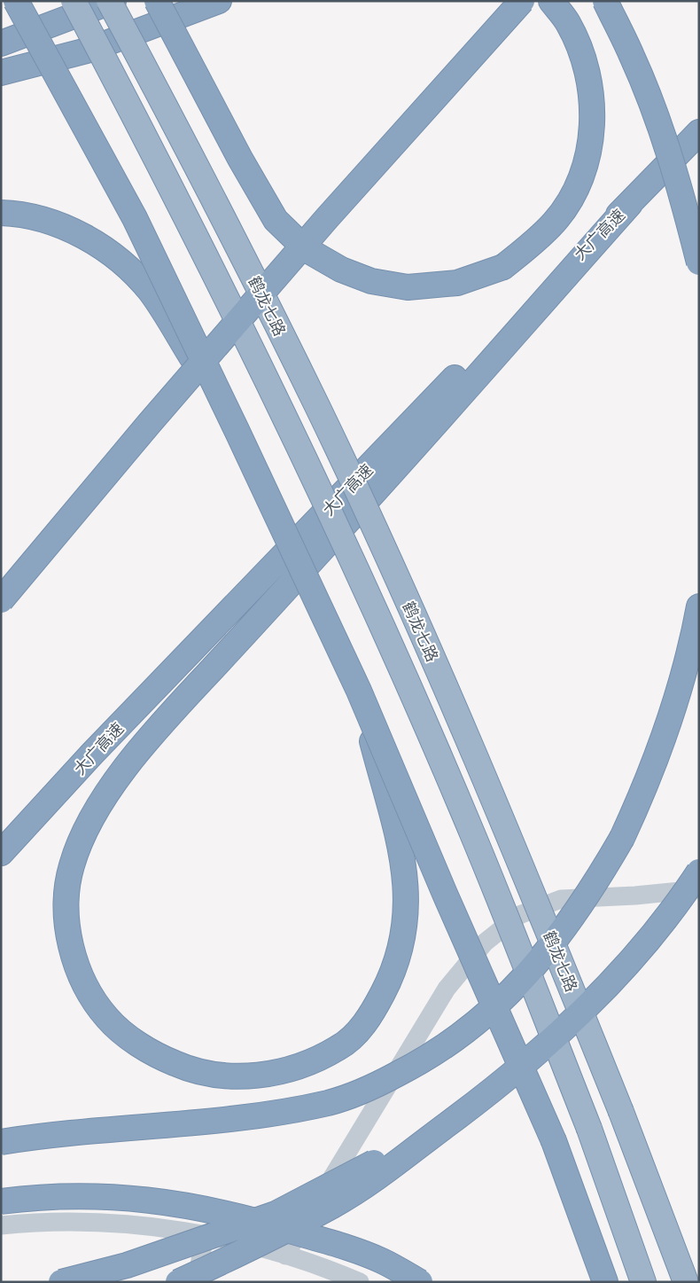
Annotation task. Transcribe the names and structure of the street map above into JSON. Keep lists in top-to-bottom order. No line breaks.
{"streets":{"highway":["大广高速","鹤龙七路"]}}
